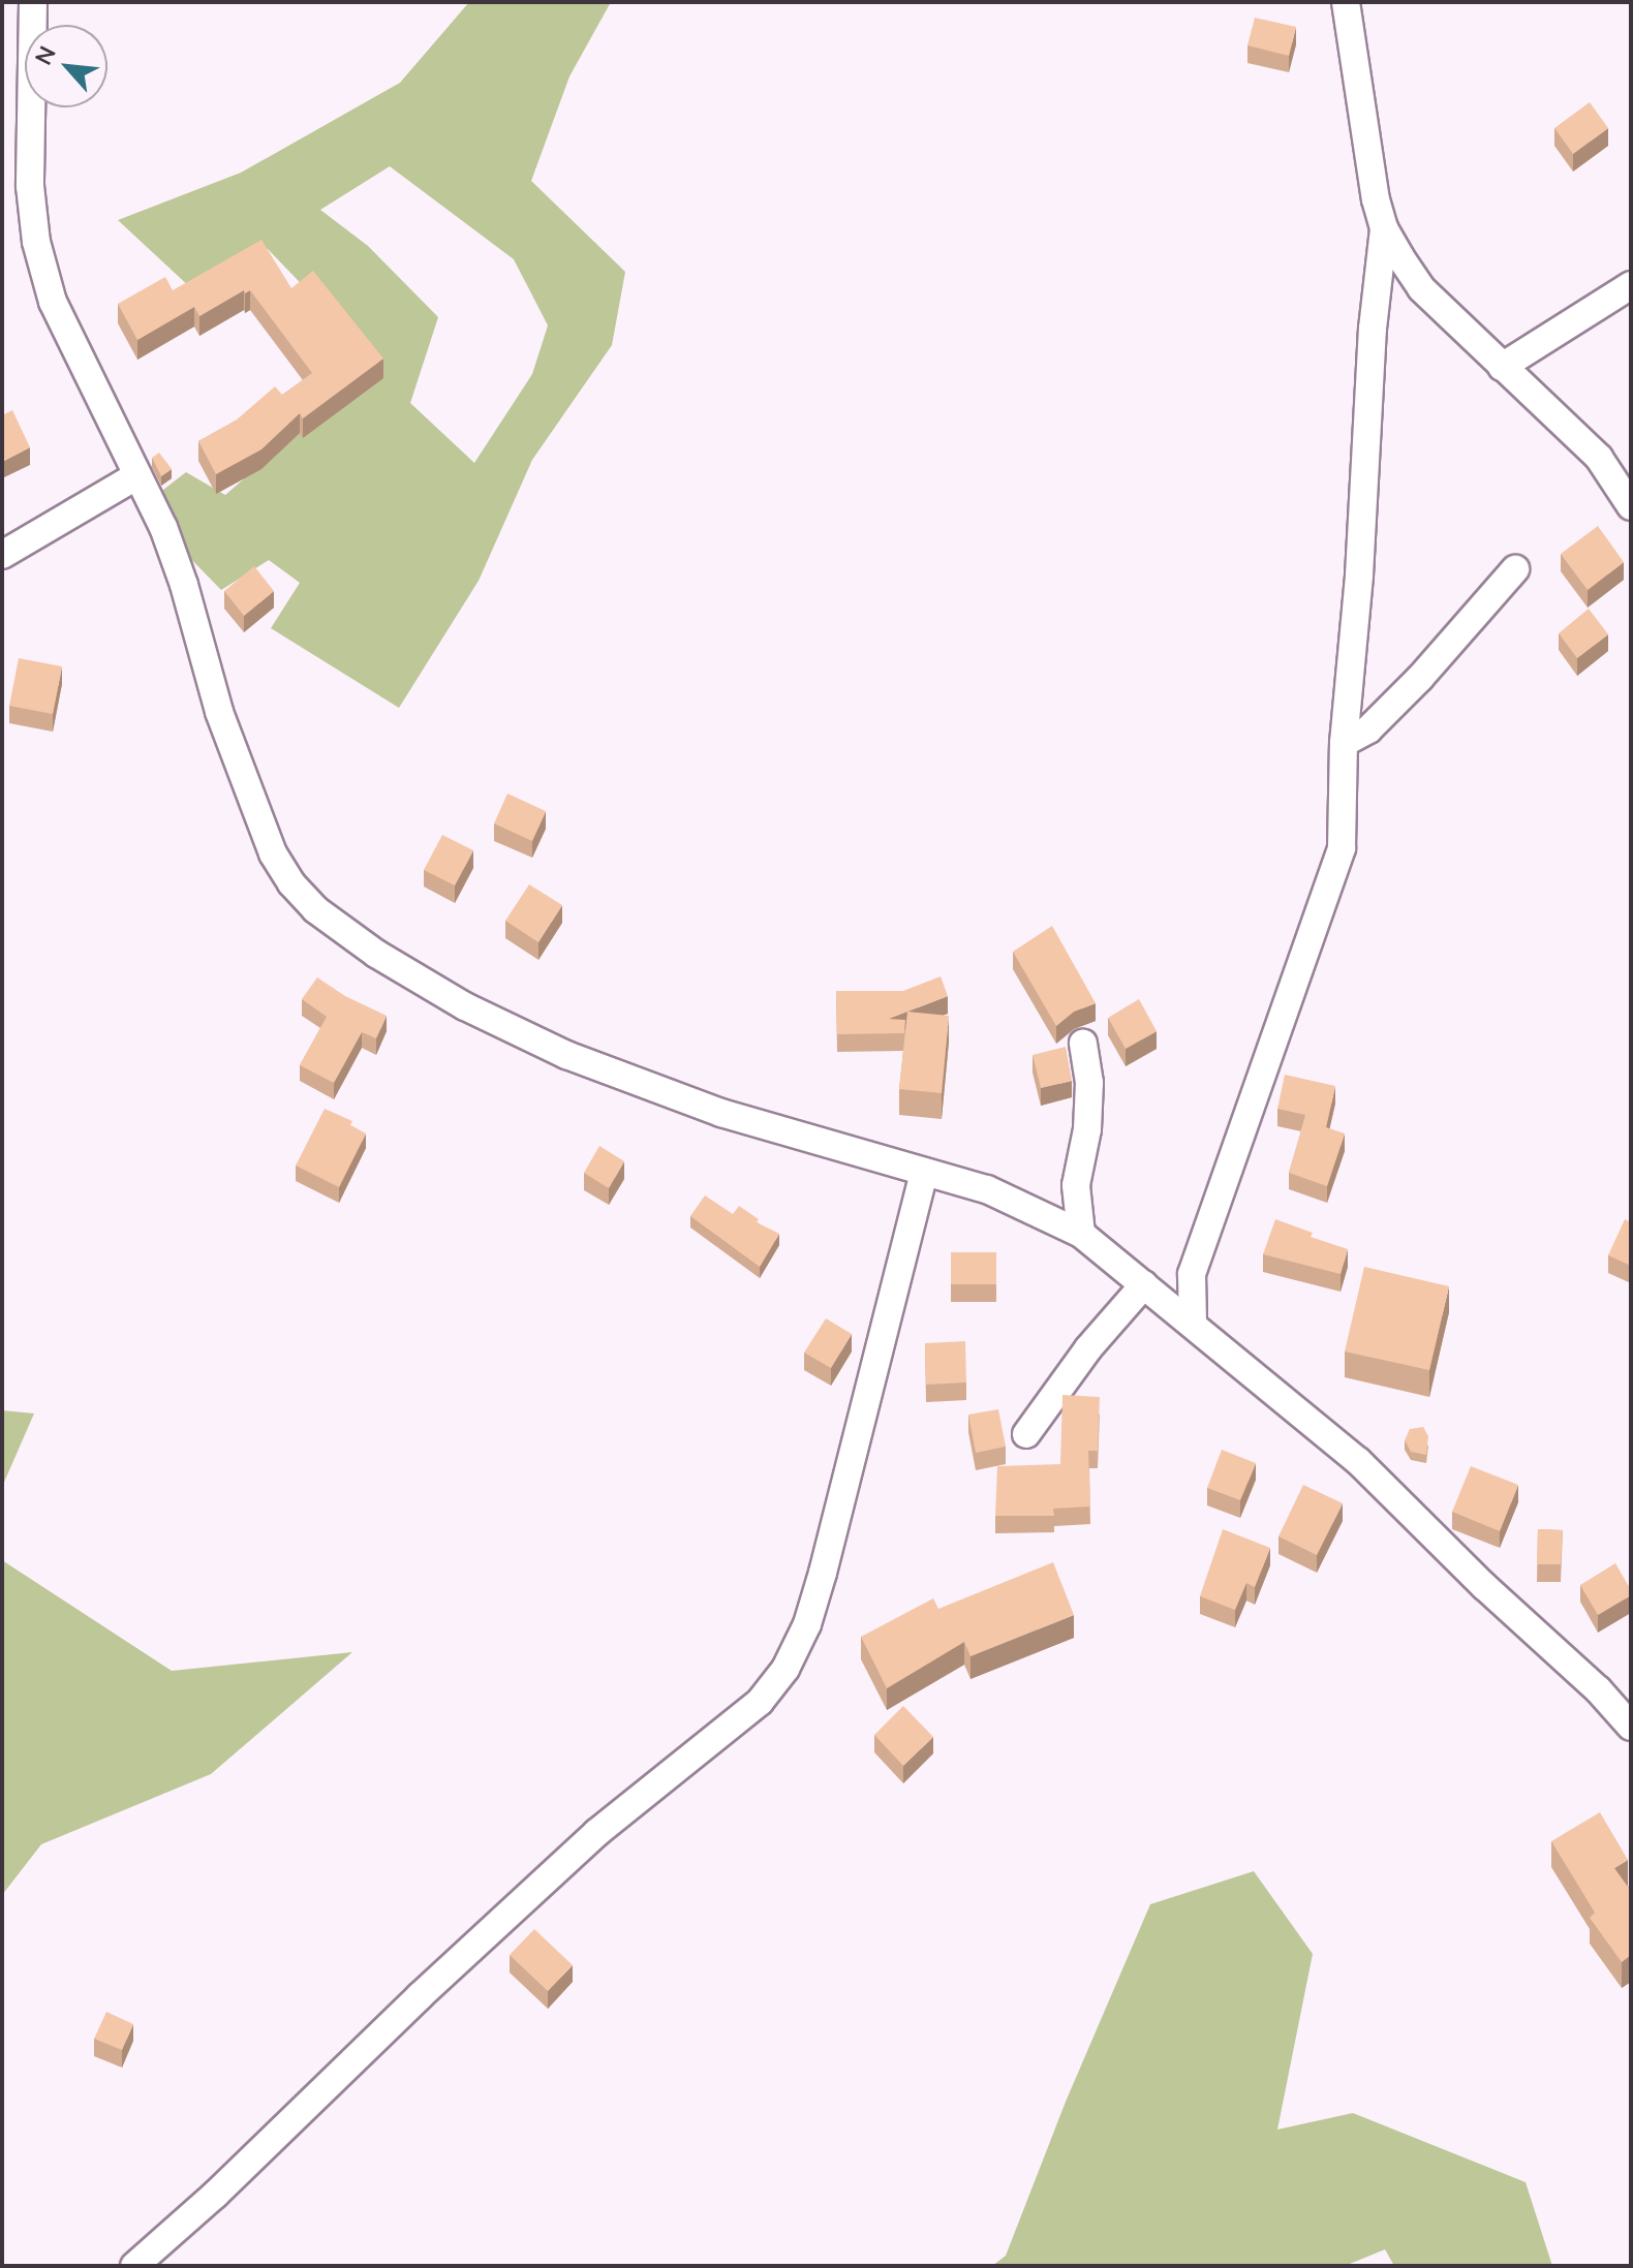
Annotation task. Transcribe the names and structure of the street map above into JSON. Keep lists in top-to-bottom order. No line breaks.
{"north":"top left"}
